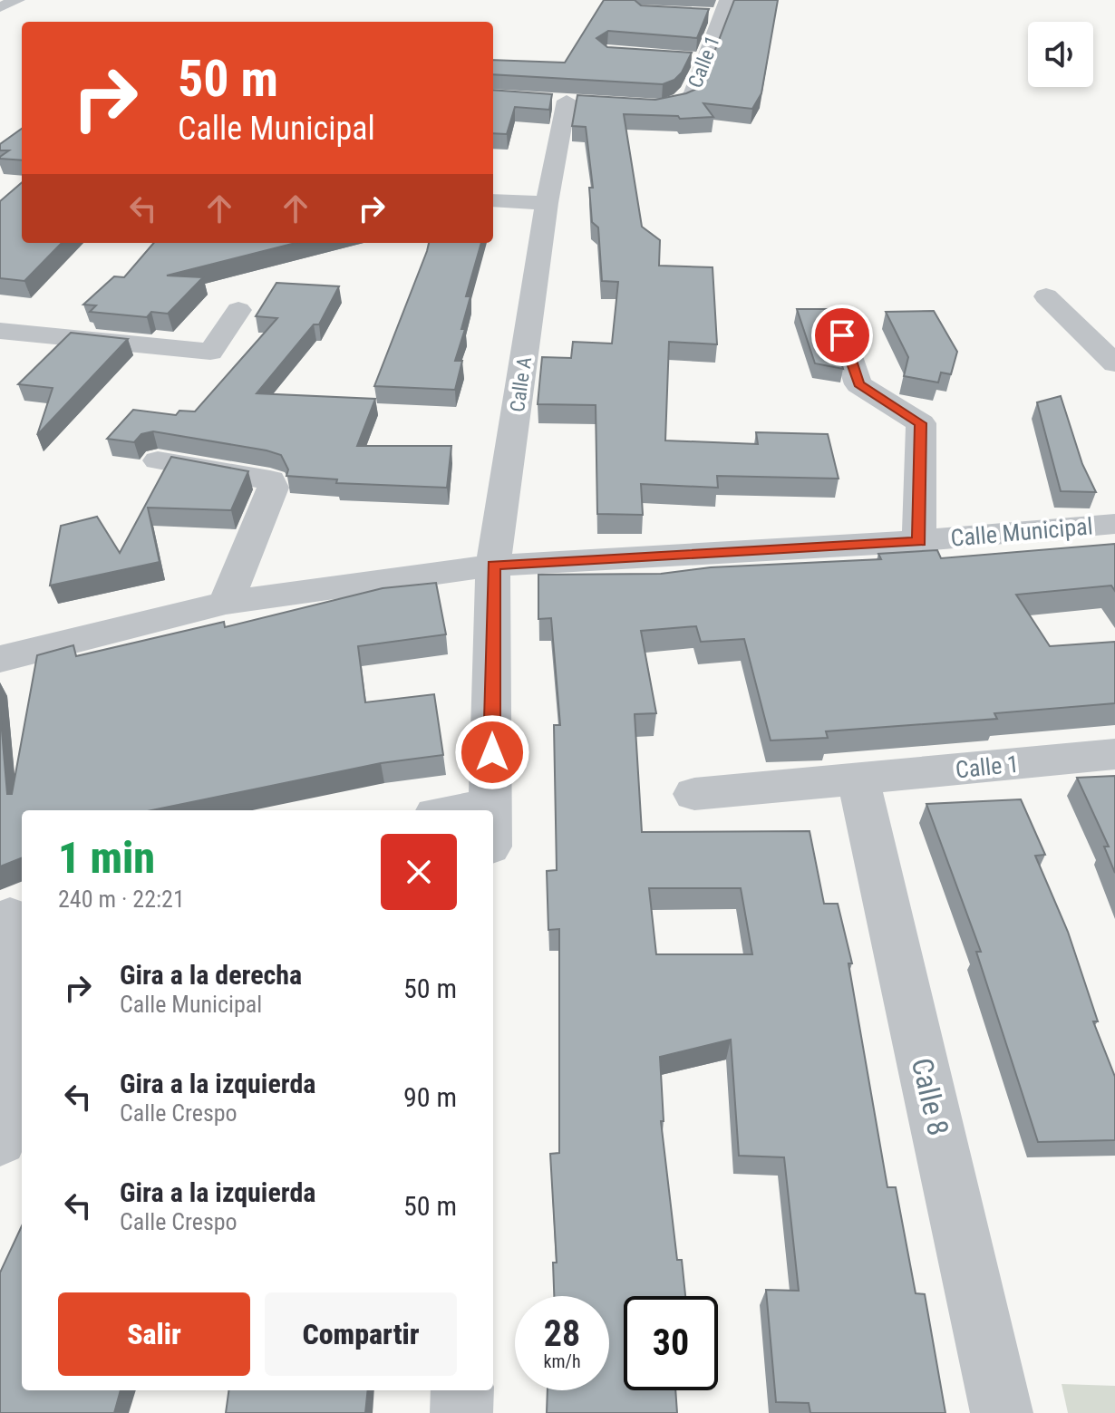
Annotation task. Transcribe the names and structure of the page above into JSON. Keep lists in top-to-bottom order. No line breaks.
{"streets":{"street":["Calle 1","Calle A","Calle Municipal","Calle 8"]},"crossings":[["Calle 1","Calle 8"],["Calle A","Calle Municipal"]],"page":{"turn":["50 m","Calle Municipal"],"heading":["1 min","240 m · 22:21"],"list":[{"name":"Gira a la derecha","note":"Calle Municipal","value":"50 m"},{"name":"Gira a la izquierda","note":"Calle Crespo","value":"90 m"},{"name":"Gira a la izquierda","note":"Calle Crespo","value":"50 m"}],"buttons":["Salir","Compartir"],"speed":"28 km/h","limit":"30"}}
